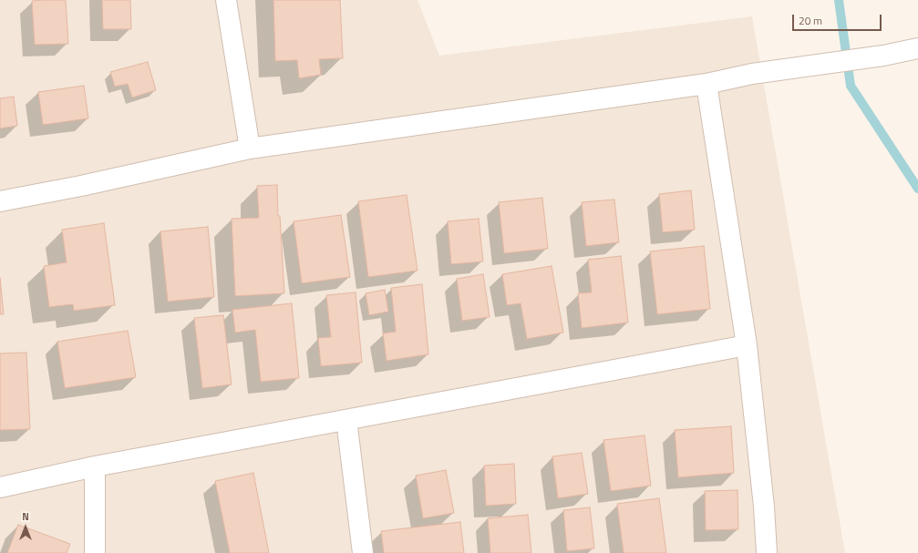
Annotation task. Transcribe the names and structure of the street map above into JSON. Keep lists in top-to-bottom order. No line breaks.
{"scale_bar":"20 m","north":"top"}
